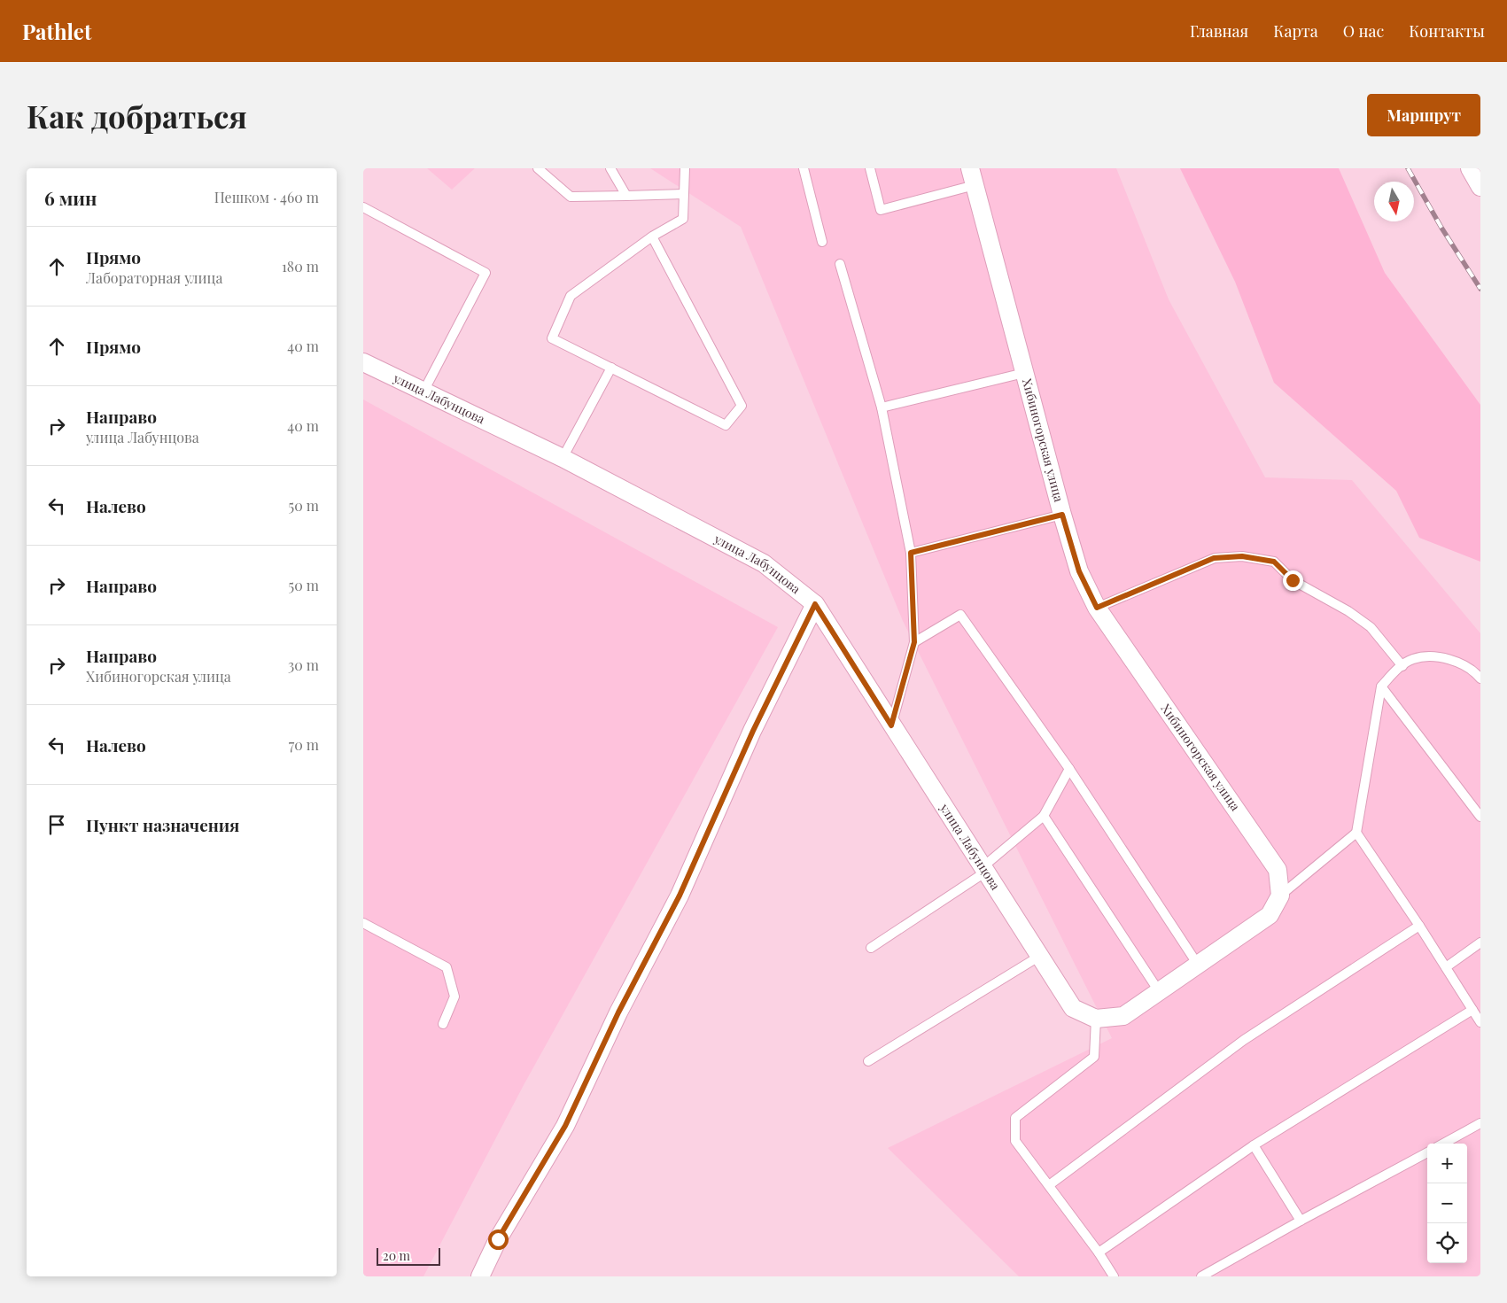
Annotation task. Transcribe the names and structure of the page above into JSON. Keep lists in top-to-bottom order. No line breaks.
{"streets":{"street":["улица Лабунцова","Хибиногорская улица"]},"scale_bar":"20 m","north":"bottom","page":{"header":"Pathlet","nav":["Главная","Карта","О нас","Контакты"],"buttons":"Маршрут","title":"Как добраться","heading":["6 мин","Пешком · 460 m"],"list":[["Прямо","Лабораторная улица","180 m"],["Прямо","40 m"],["Направо","улица Лабунцова","40 m"],["Налево","50 m"],["Направо","50 m"],["Направо","Хибиногорская улица","30 m"],["Налево","70 m"],"Пункт назначения"],"map_buttons":["+","−"],"scale":"20 m"}}
